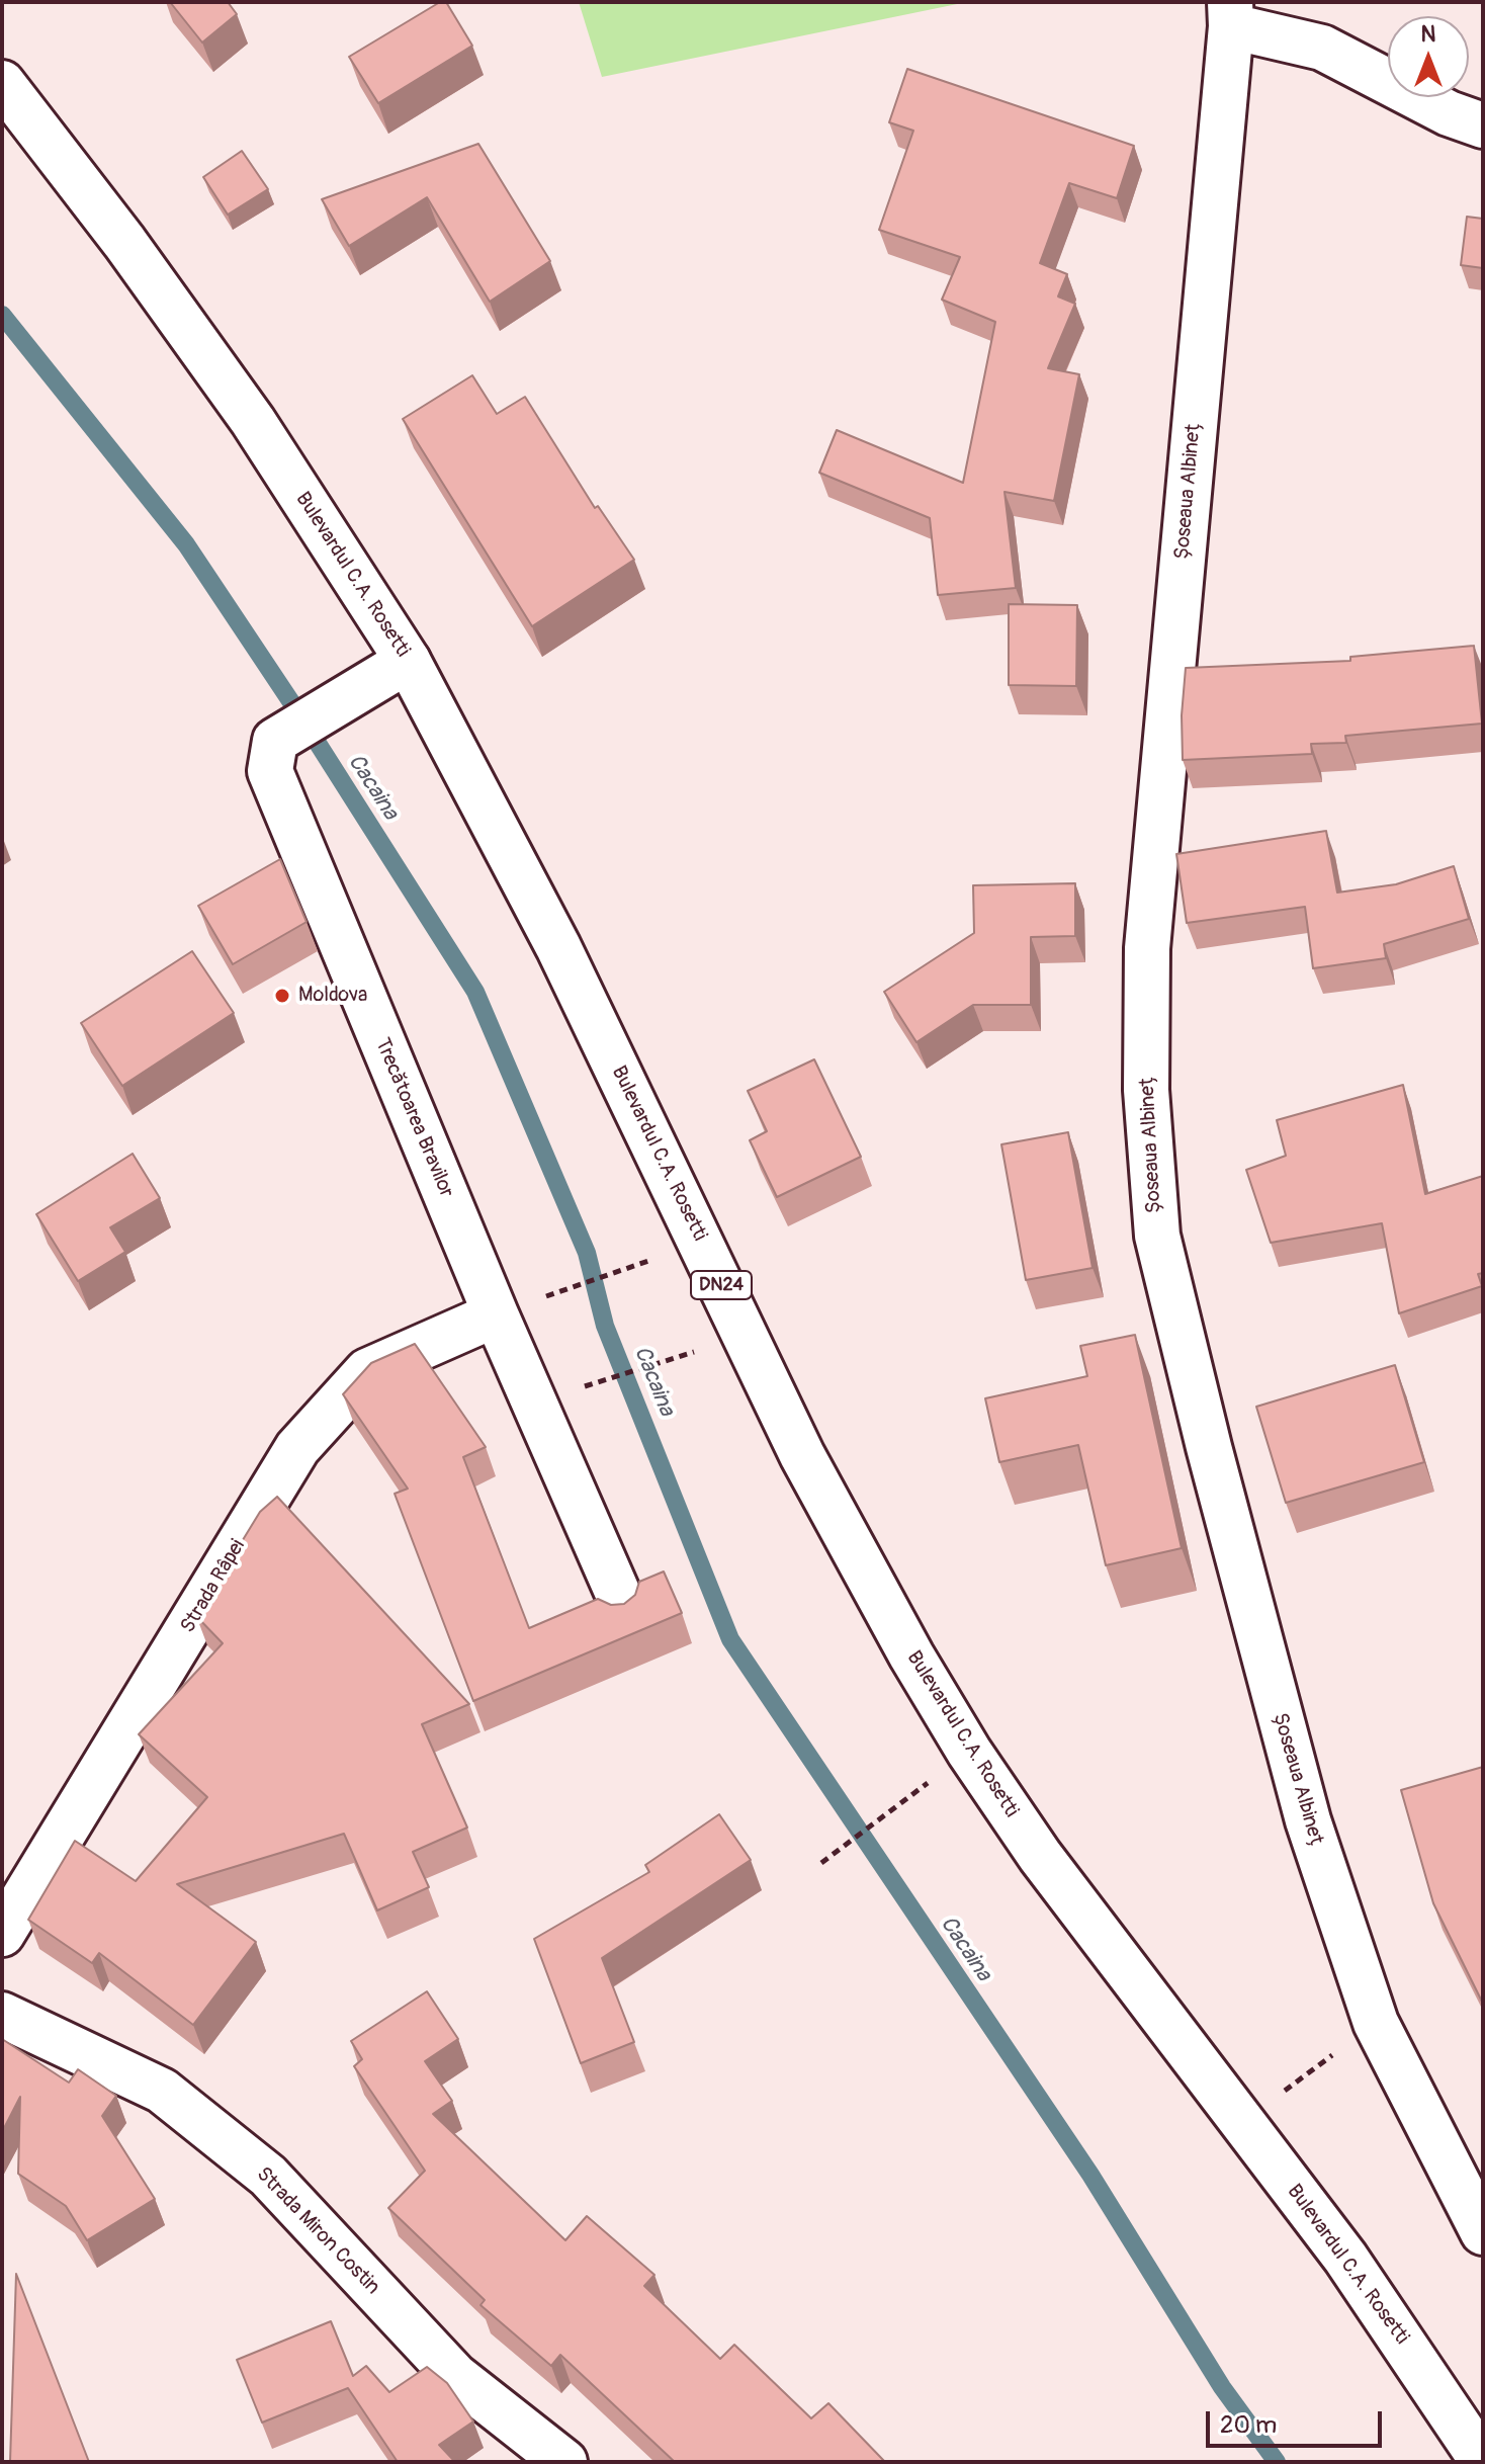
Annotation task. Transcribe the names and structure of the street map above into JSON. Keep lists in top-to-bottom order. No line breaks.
{"streets":{"street":["Șoseaua Albineț","Bulevardul C.A. Rosetti","Trecătoarea Bravilor","DN24","Strada Râpei","Strada Miron Costin"]},"crossings":[["Bulevardul C.A. Rosetti","Trecătoarea Bravilor"],["Trecătoarea Bravilor","Strada Râpei"]],"water":["Cacaina"],"places":["Moldova"],"scale_bar":"20 m","north":"top"}
